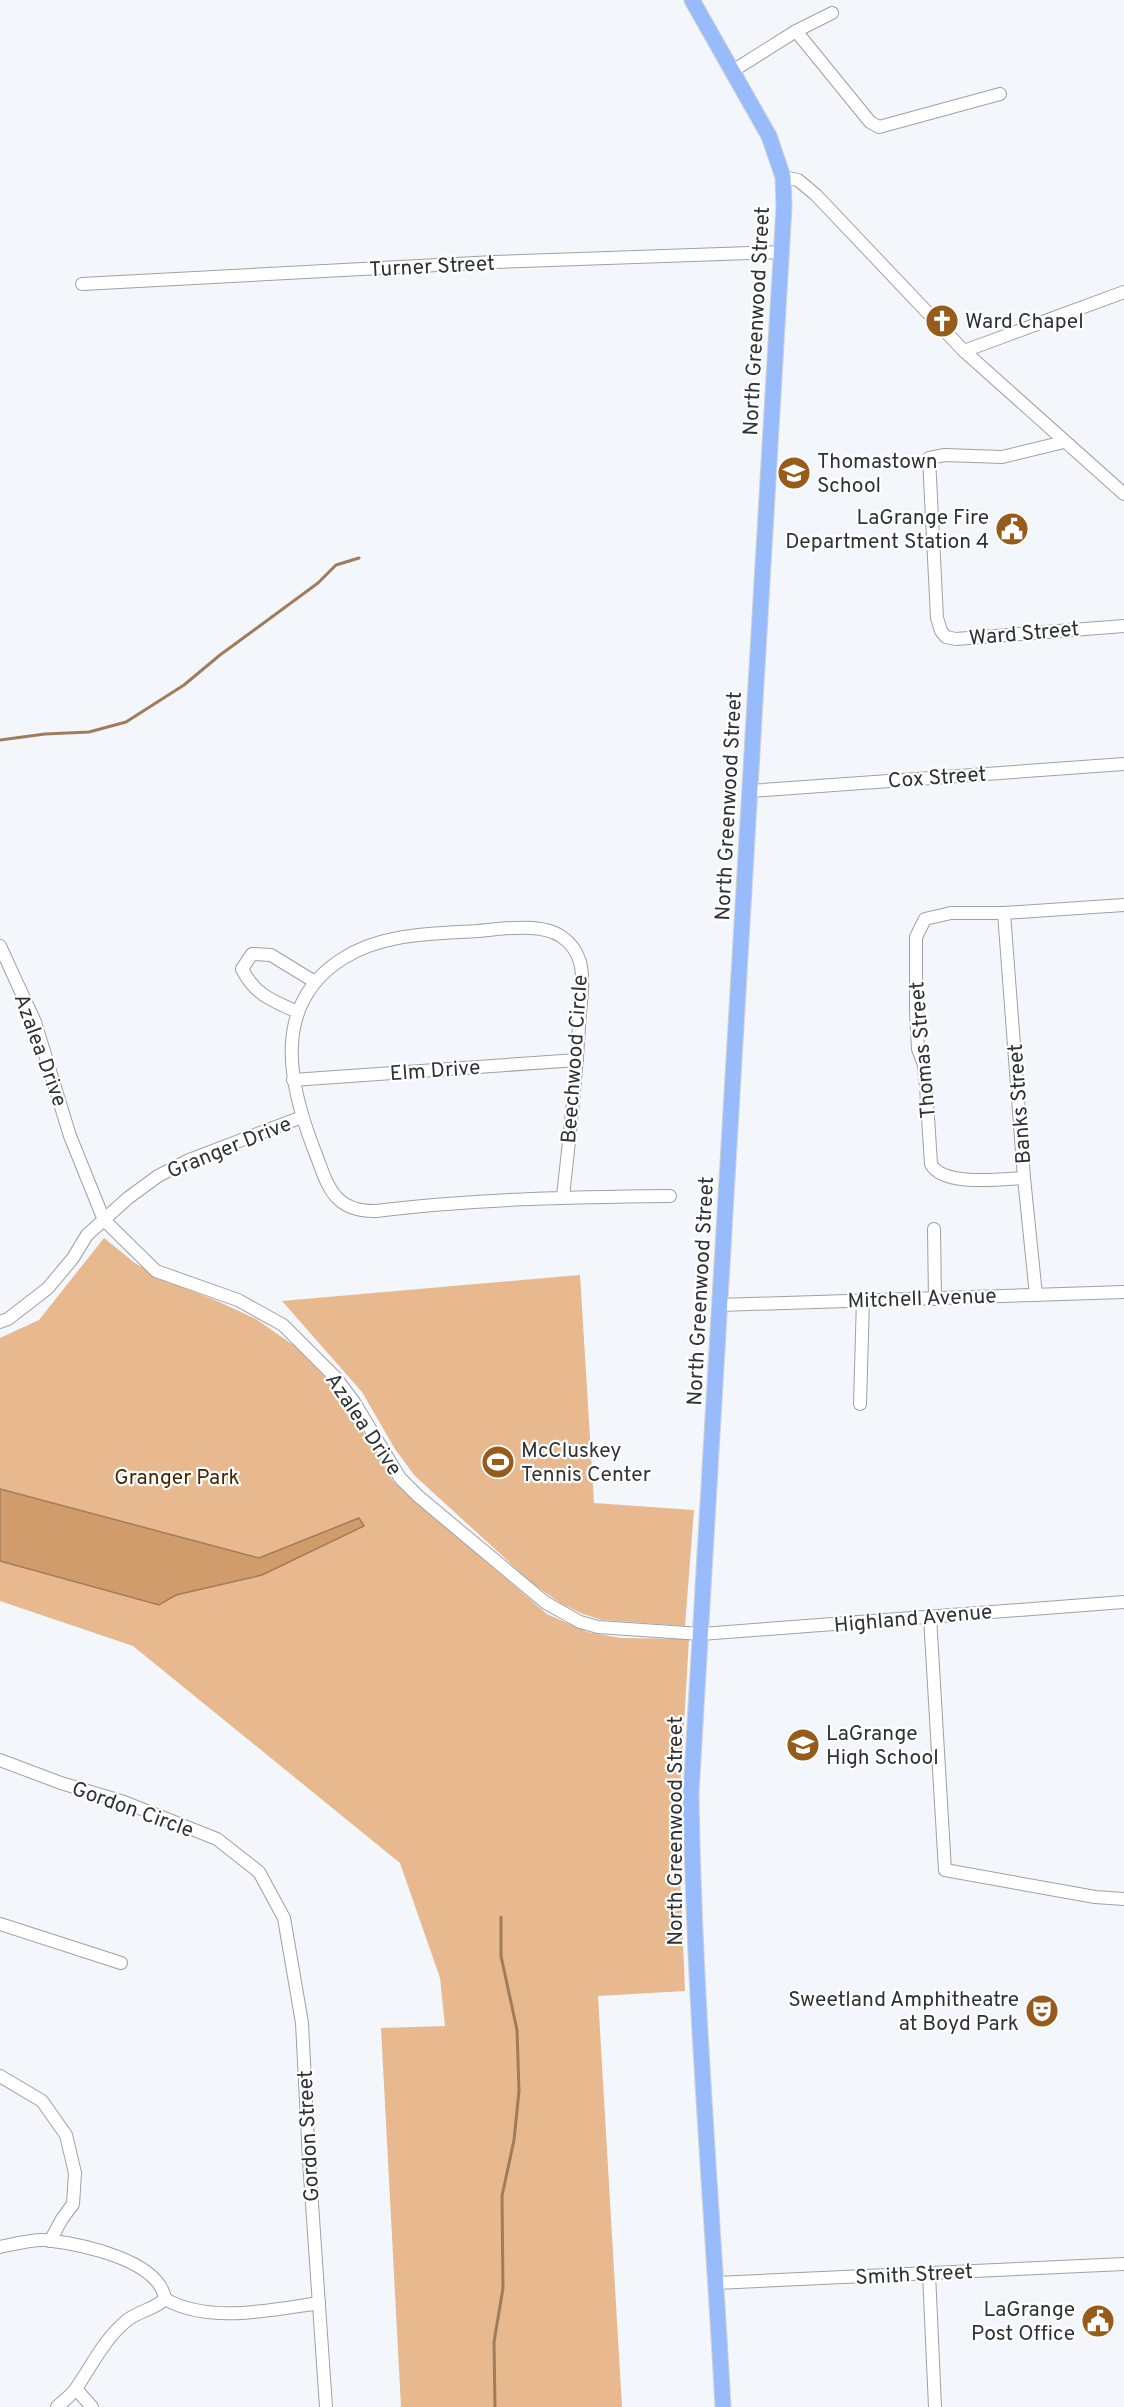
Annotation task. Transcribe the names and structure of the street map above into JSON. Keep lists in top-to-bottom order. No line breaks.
{"streets":{"main road":["North Greenwood Street"],"street":["Turner Street","Ward Street","Cox Street","Azalea Drive","Thomas Street","Beechwood Circle","Elm Drive","Banks Street","Granger Drive","Mitchell Avenue","Highland Avenue","Gordon Circle","Gordon Street","Smith Street"]},"crossings":[["Turner Street","North Greenwood Street"],["North Greenwood Street","Cox Street"],["North Greenwood Street","Azalea Drive"],["North Greenwood Street","Mitchell Avenue"],["North Greenwood Street","Highland Avenue"],["North Greenwood Street","Smith Street"],["Azalea Drive","Granger Drive"],["Azalea Drive","Highland Avenue"],["Thomas Street","Banks Street"],["Beechwood Circle","Elm Drive"],["Beechwood Circle","Granger Drive"],["Banks Street","Mitchell Avenue"],["Gordon Circle","Gordon Street"]],"parks":["Granger Park"],"places":{"church":["Ward Chapel"],"school or university":["Thomastown School","LaGrange High School"],"public building":["LaGrange Fire Department Station 4","LaGrange Post Office"],"sports":["McCluskey Tennis Center"],"theatre":["Sweetland Amphitheatre at Boyd Park"]}}
